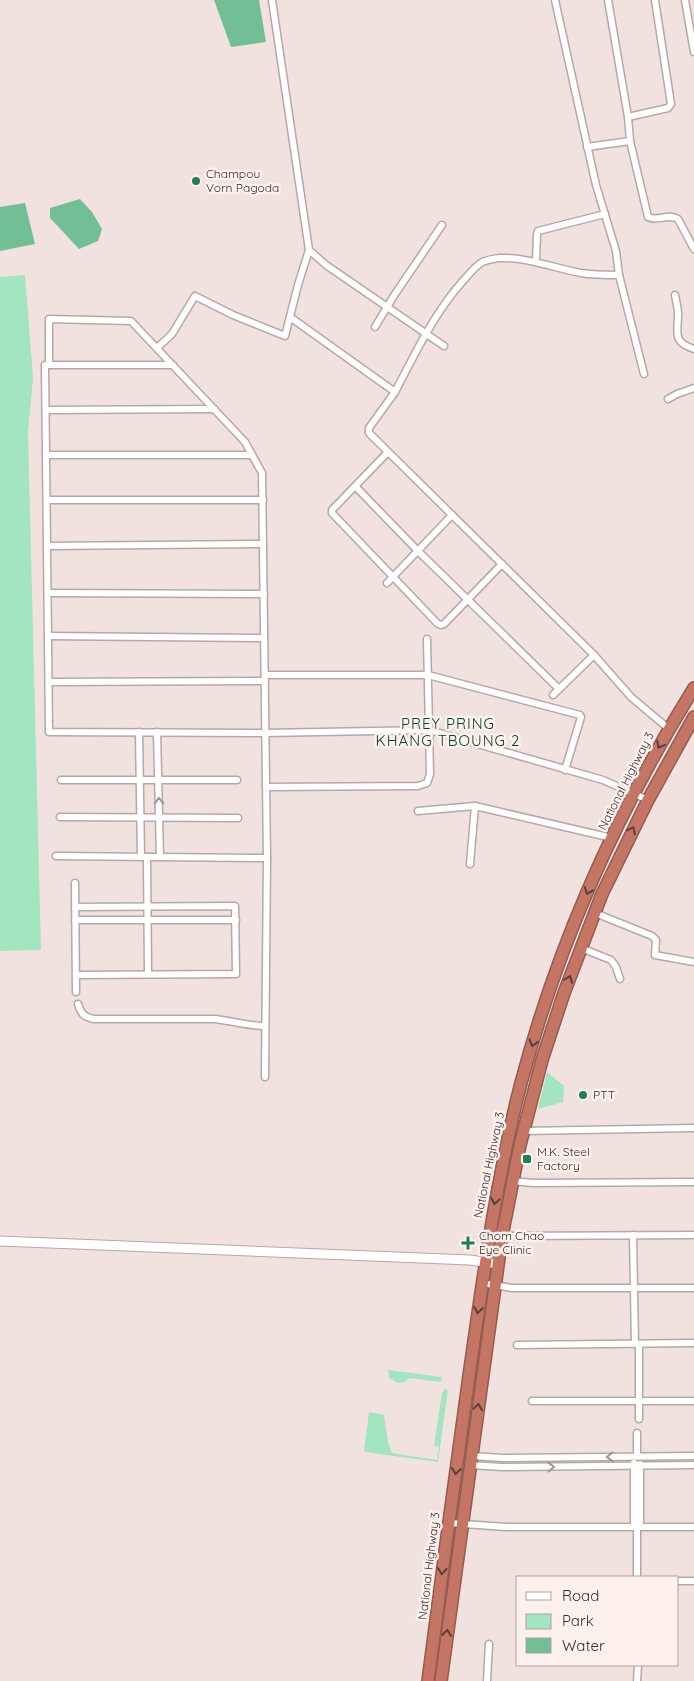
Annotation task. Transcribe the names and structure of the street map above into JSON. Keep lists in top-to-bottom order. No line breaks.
{"streets":{"highway":["National Highway 3"]},"districts":["PREY PRING KHANG TBOUNG 2"],"places":{"other":["Champou Vorn Pagoda","PTT"],"transit":["M.K. Steel Factory"],"health":["Chom Chao Eye Clinic"]},"legend":["Road","Park","Water"]}
